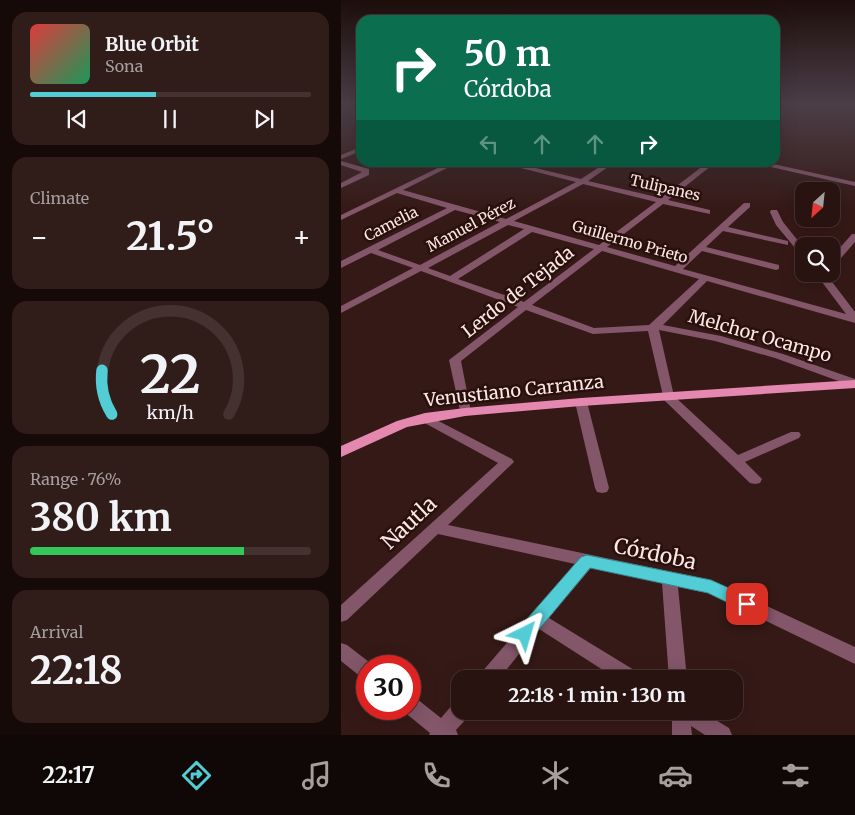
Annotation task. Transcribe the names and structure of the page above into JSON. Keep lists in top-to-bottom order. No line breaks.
{"streets":{"main road":["Venustiano Carranza"],"street":["Tulipanes","Camelia","Manuel Pérez","Guillermo Prieto","Lerdo de Tejada","Melchor Ocampo","Nautla","Córdoba"]},"crossings":[["Tulipanes","Manuel Pérez"],["Tulipanes","Lerdo de Tejada"],["Camelia","Guillermo Prieto"],["Camelia","Melchor Ocampo"],["Manuel Pérez","Guillermo Prieto"],["Manuel Pérez","Melchor Ocampo"],["Guillermo Prieto","Lerdo de Tejada"],["Lerdo de Tejada","Melchor Ocampo"],["Lerdo de Tejada","Venustiano Carranza"],["Melchor Ocampo","Venustiano Carranza"],["Venustiano Carranza","Nautla"],["Nautla","Córdoba"]],"north":"bottom left","page":{"turn":["50 m","Córdoba"],"song":["Blue Orbit","Sona"],"tile":["Climate",["Range · 76%","380 km"],["Arrival","22:18"]],"heat":["−","21.5°","+"],"limit":"30","trip":"22:18 · 1 min · 130 m","tabs":"22:17","gauge":["22","km/h"]}}
